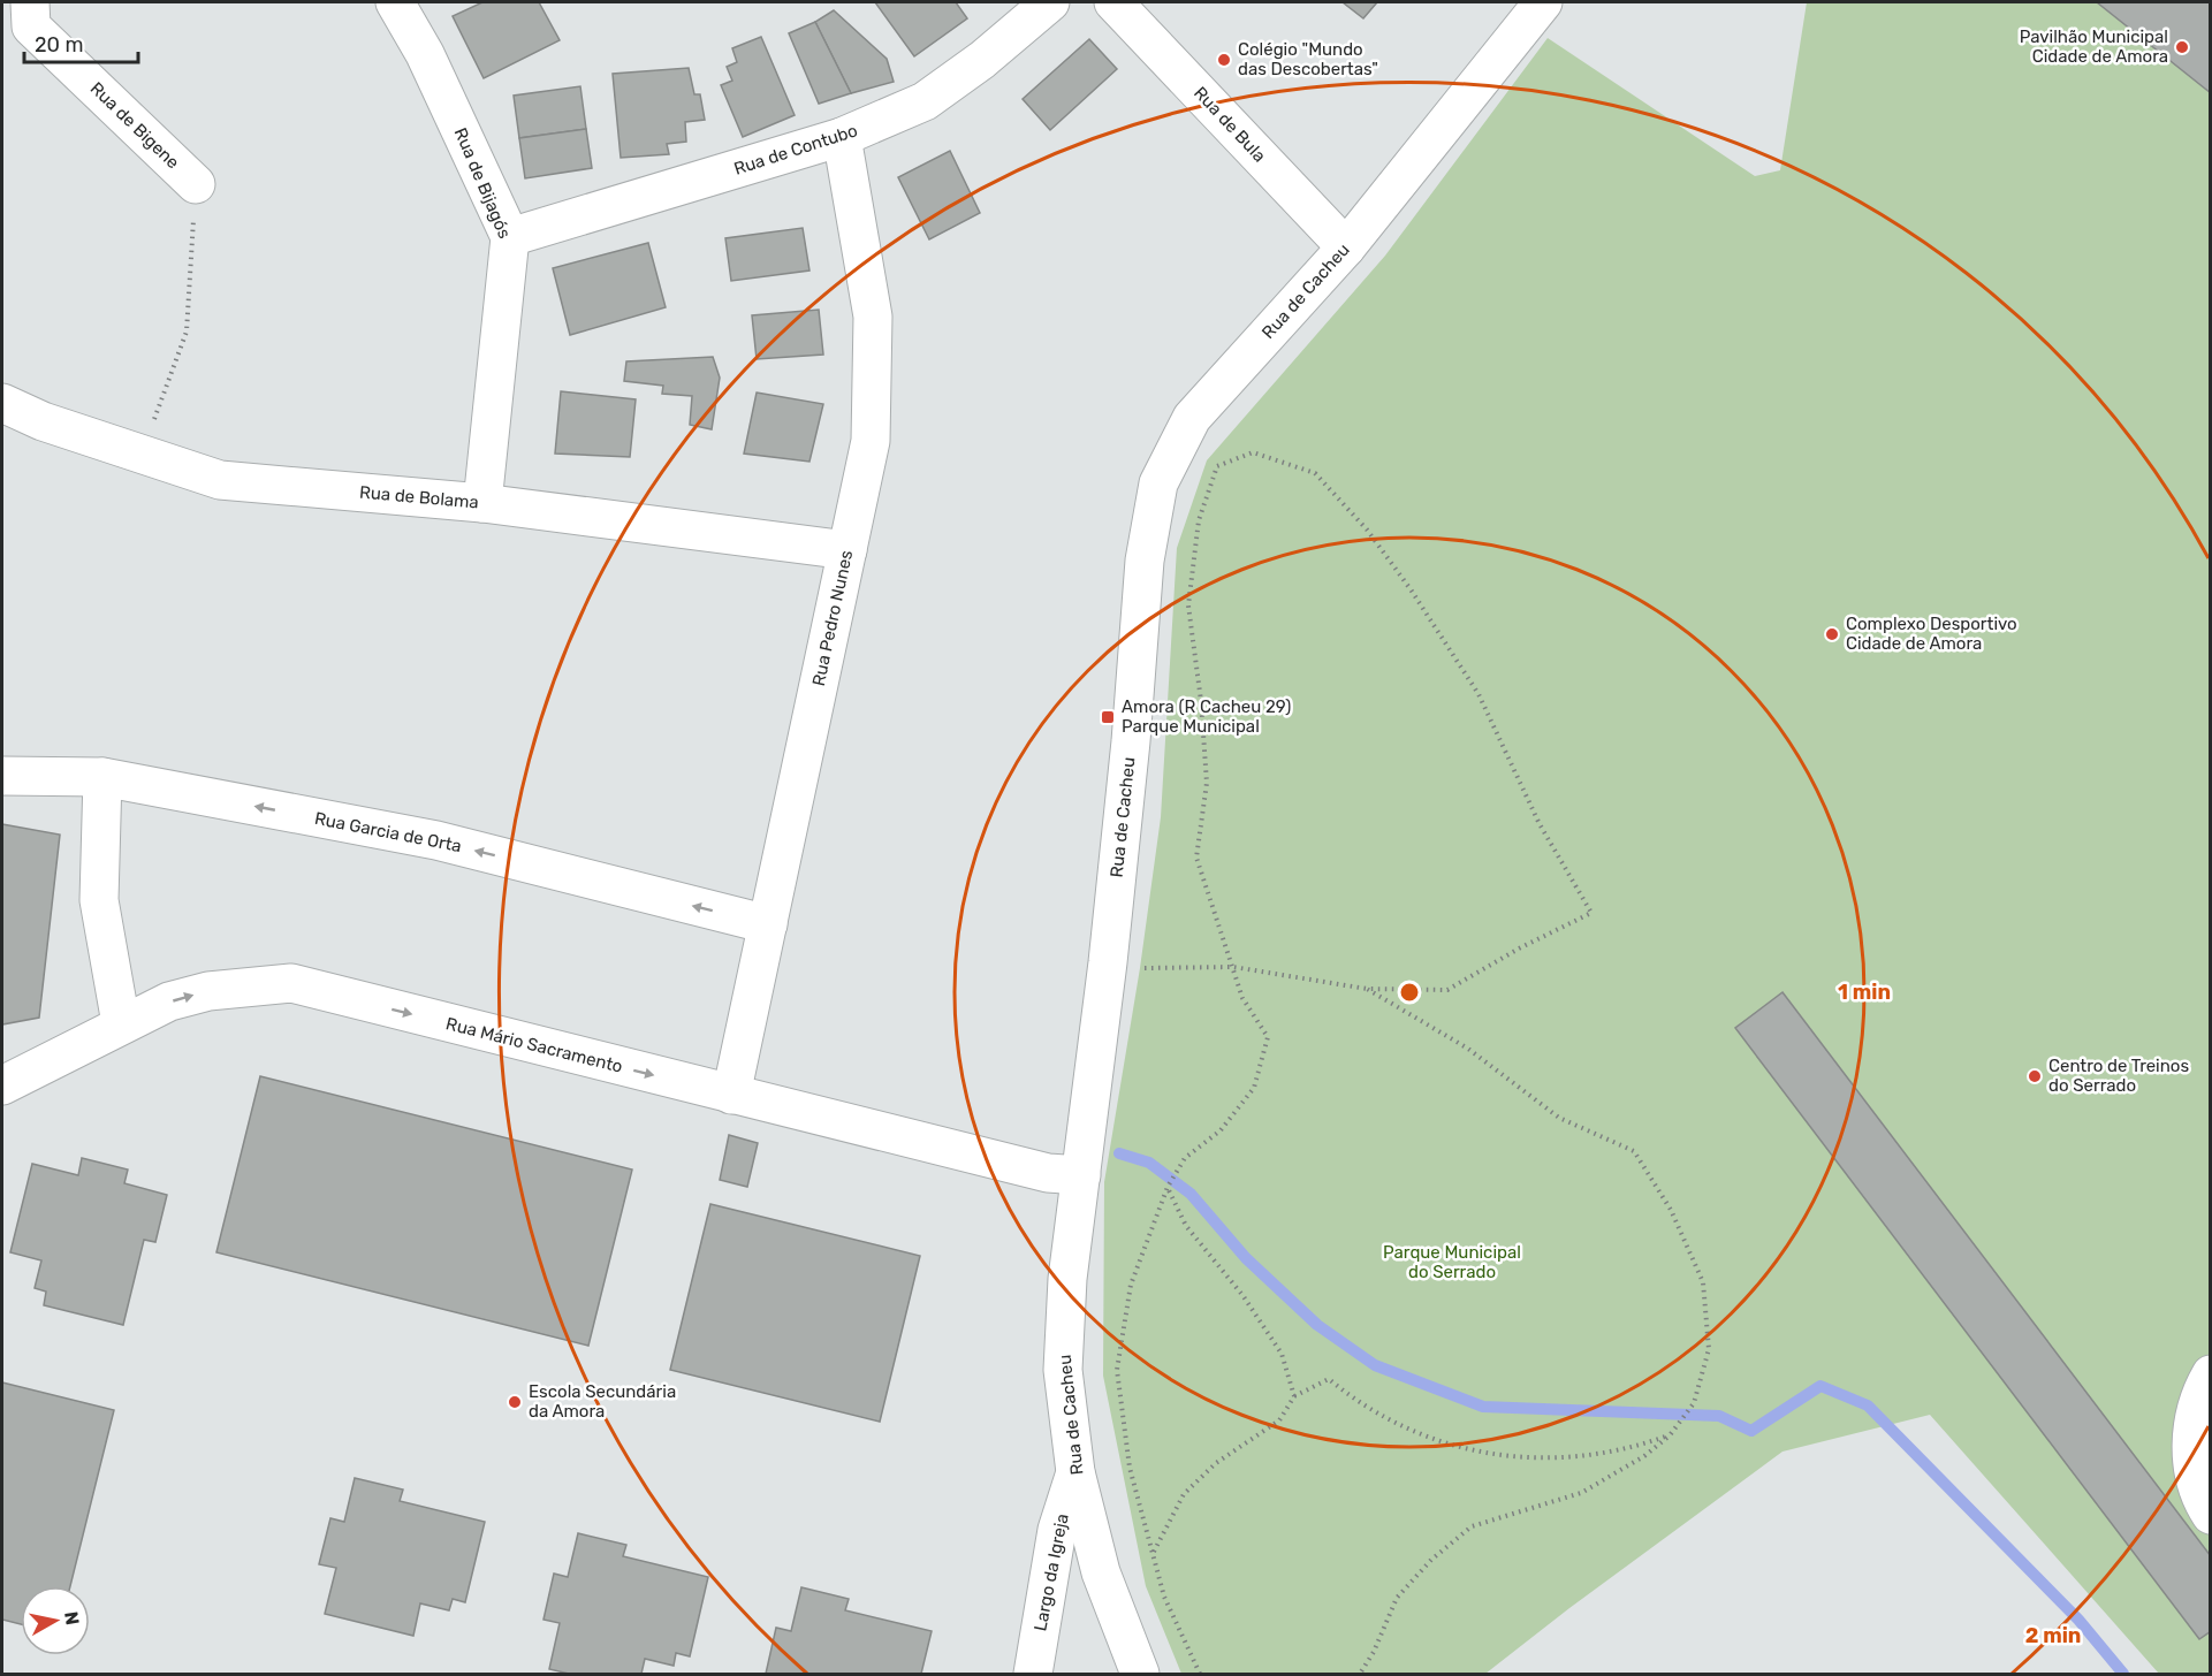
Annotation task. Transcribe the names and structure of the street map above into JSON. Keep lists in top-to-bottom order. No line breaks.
{"streets":{"street":["Rua de Bula","Rua de Bigene","Rua de Contubo","Rua de Bijagós","Rua de Cacheu","Rua de Bolama","Rua Pedro Nunes","Rua Garcia de Orta","Rua Mário Sacramento","Largo da Igreja"]},"crossings":[["Rua de Bula","Rua de Cacheu"],["Rua de Contubo","Rua de Bijagós"],["Rua de Contubo","Rua Pedro Nunes"],["Rua de Bijagós","Rua de Bolama"],["Rua de Cacheu","Rua Mário Sacramento"],["Rua de Cacheu","Largo da Igreja"],["Rua de Bolama","Rua Pedro Nunes"],["Rua Pedro Nunes","Rua Garcia de Orta"],["Rua Pedro Nunes","Rua Mário Sacramento"]],"one_way":["Rua Garcia de Orta","Rua Mário Sacramento"],"parks":["Parque Municipal do Serrado"],"places":{"other":["Pavilhão Municipal Cidade de Amora","Colégio \"Mundo das Descobertas\"","Complexo Desportivo Cidade de Amora","Centro de Treinos do Serrado","Escola Secundária da Amora"],"transit":["Amora (R Cacheu 29) Parque Municipal"]},"scale_bar":"20 m","north":"right","rings":["1 min","2 min"]}
